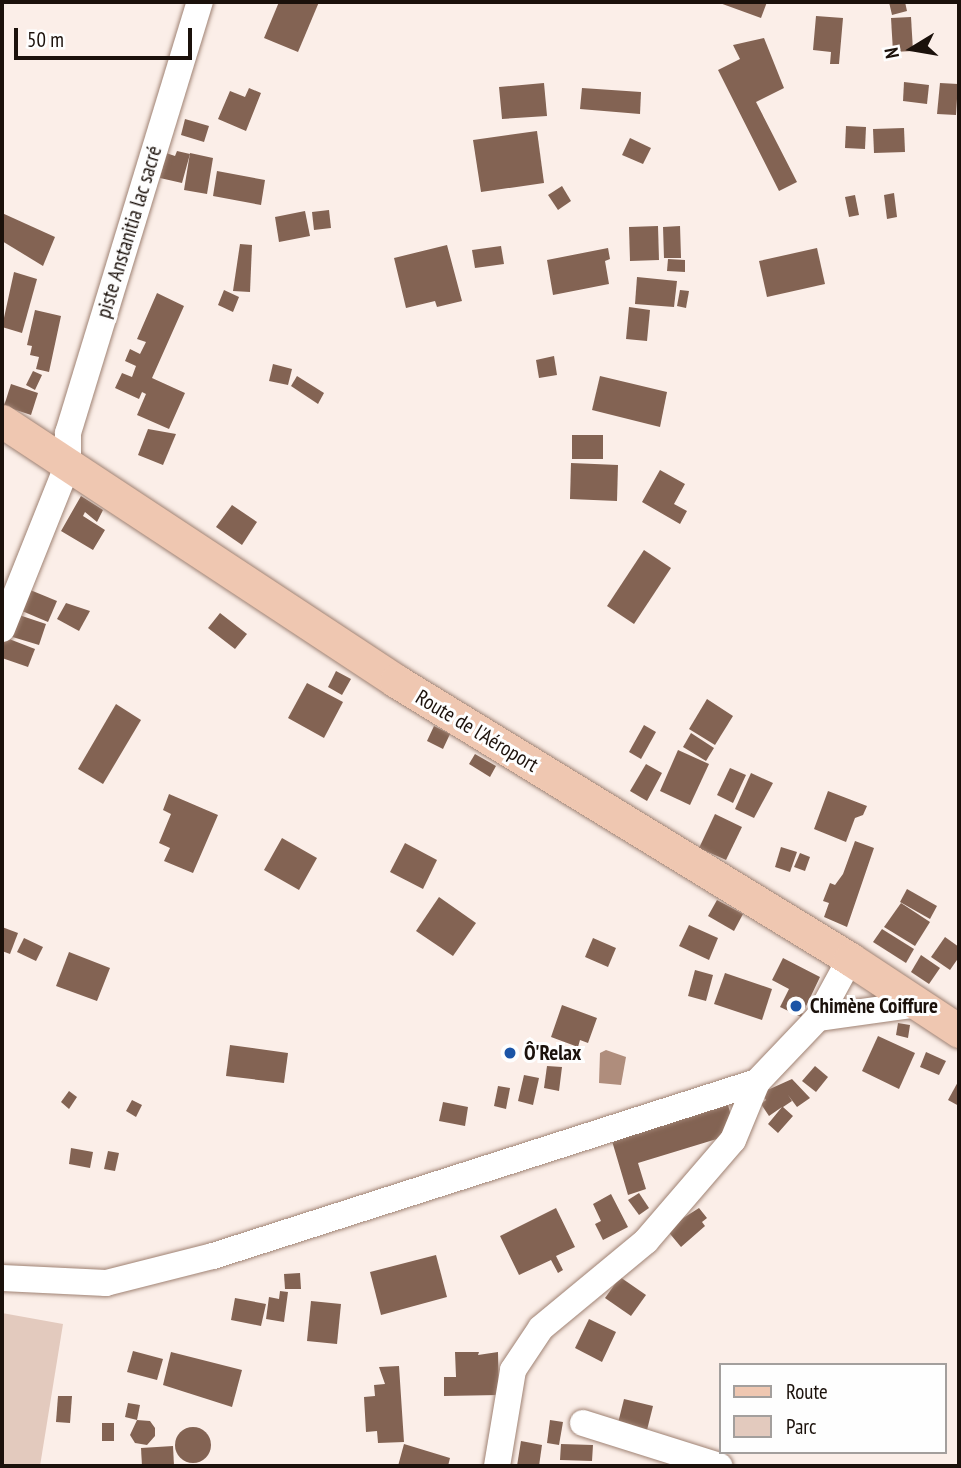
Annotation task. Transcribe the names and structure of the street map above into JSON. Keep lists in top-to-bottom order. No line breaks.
{"streets":{"main road":["Route de l'Aéroport"],"street":["piste Anstanitia lac sacré"]},"crossings":[["piste Anstanitia lac sacré","Route de l'Aéroport"]],"places":["Chimène Coiffure","Ô'Relax"],"legend":["Route","Parc"],"scale_bar":"50 m","north":"left"}
